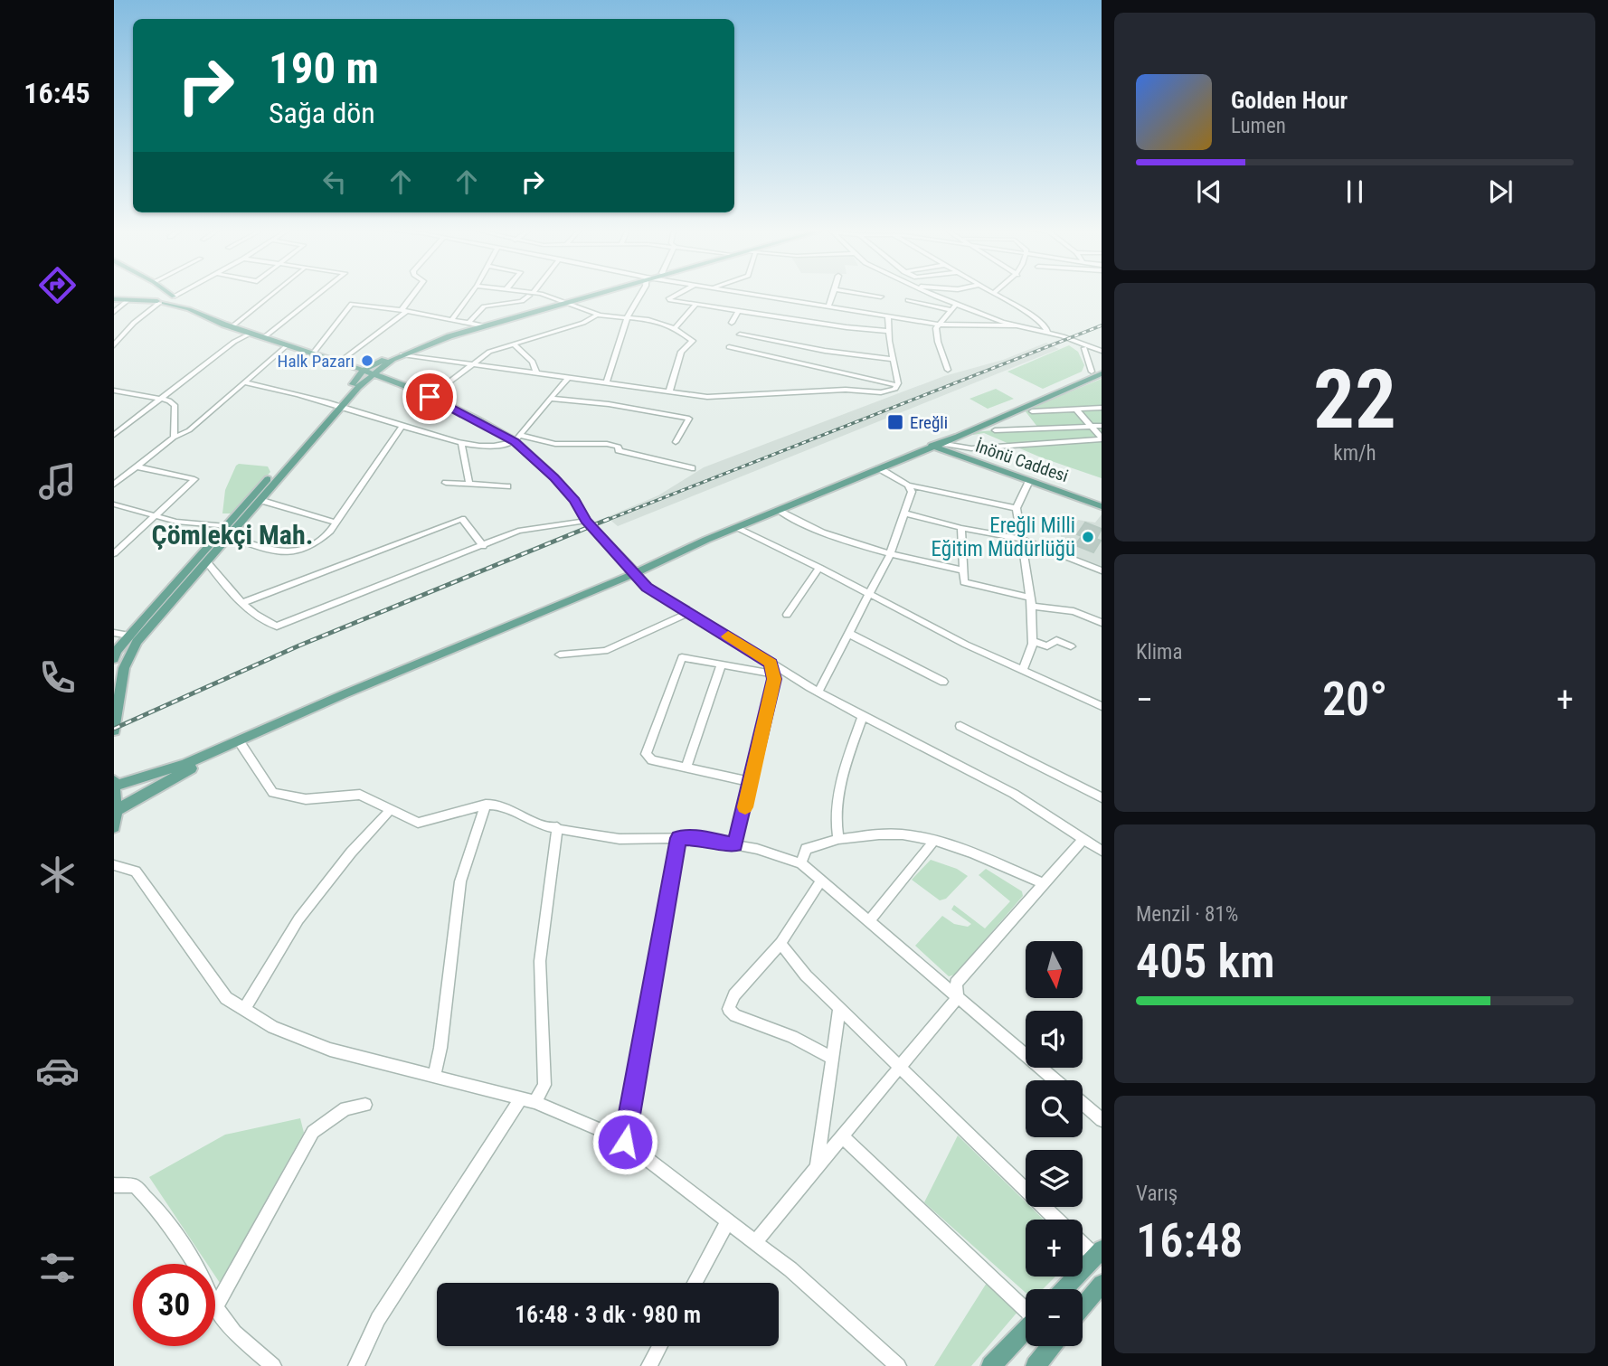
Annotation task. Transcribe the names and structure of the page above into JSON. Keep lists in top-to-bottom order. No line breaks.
{"streets":{"main road":["İnönü Caddesi"]},"districts":["Çömlekçi Mah."],"places":{"other":["Halk Pazarı","Ereğli Milli Eğitim Müdürlüğü"],"transit":["Ereğli"]},"north":"bottom","page":{"tabs":"16:45","turn":["190 m","Sağa dön"],"song":["Golden Hour","Lumen"],"tile":[["22","km/h"],"Klima",["Menzil · 81%","405 km"],["Varış","16:48"]],"heat":["−","20°","+"],"map_buttons":["+","−"],"limit":"30","trip":"16:48 · 3 dk · 980 m"}}
